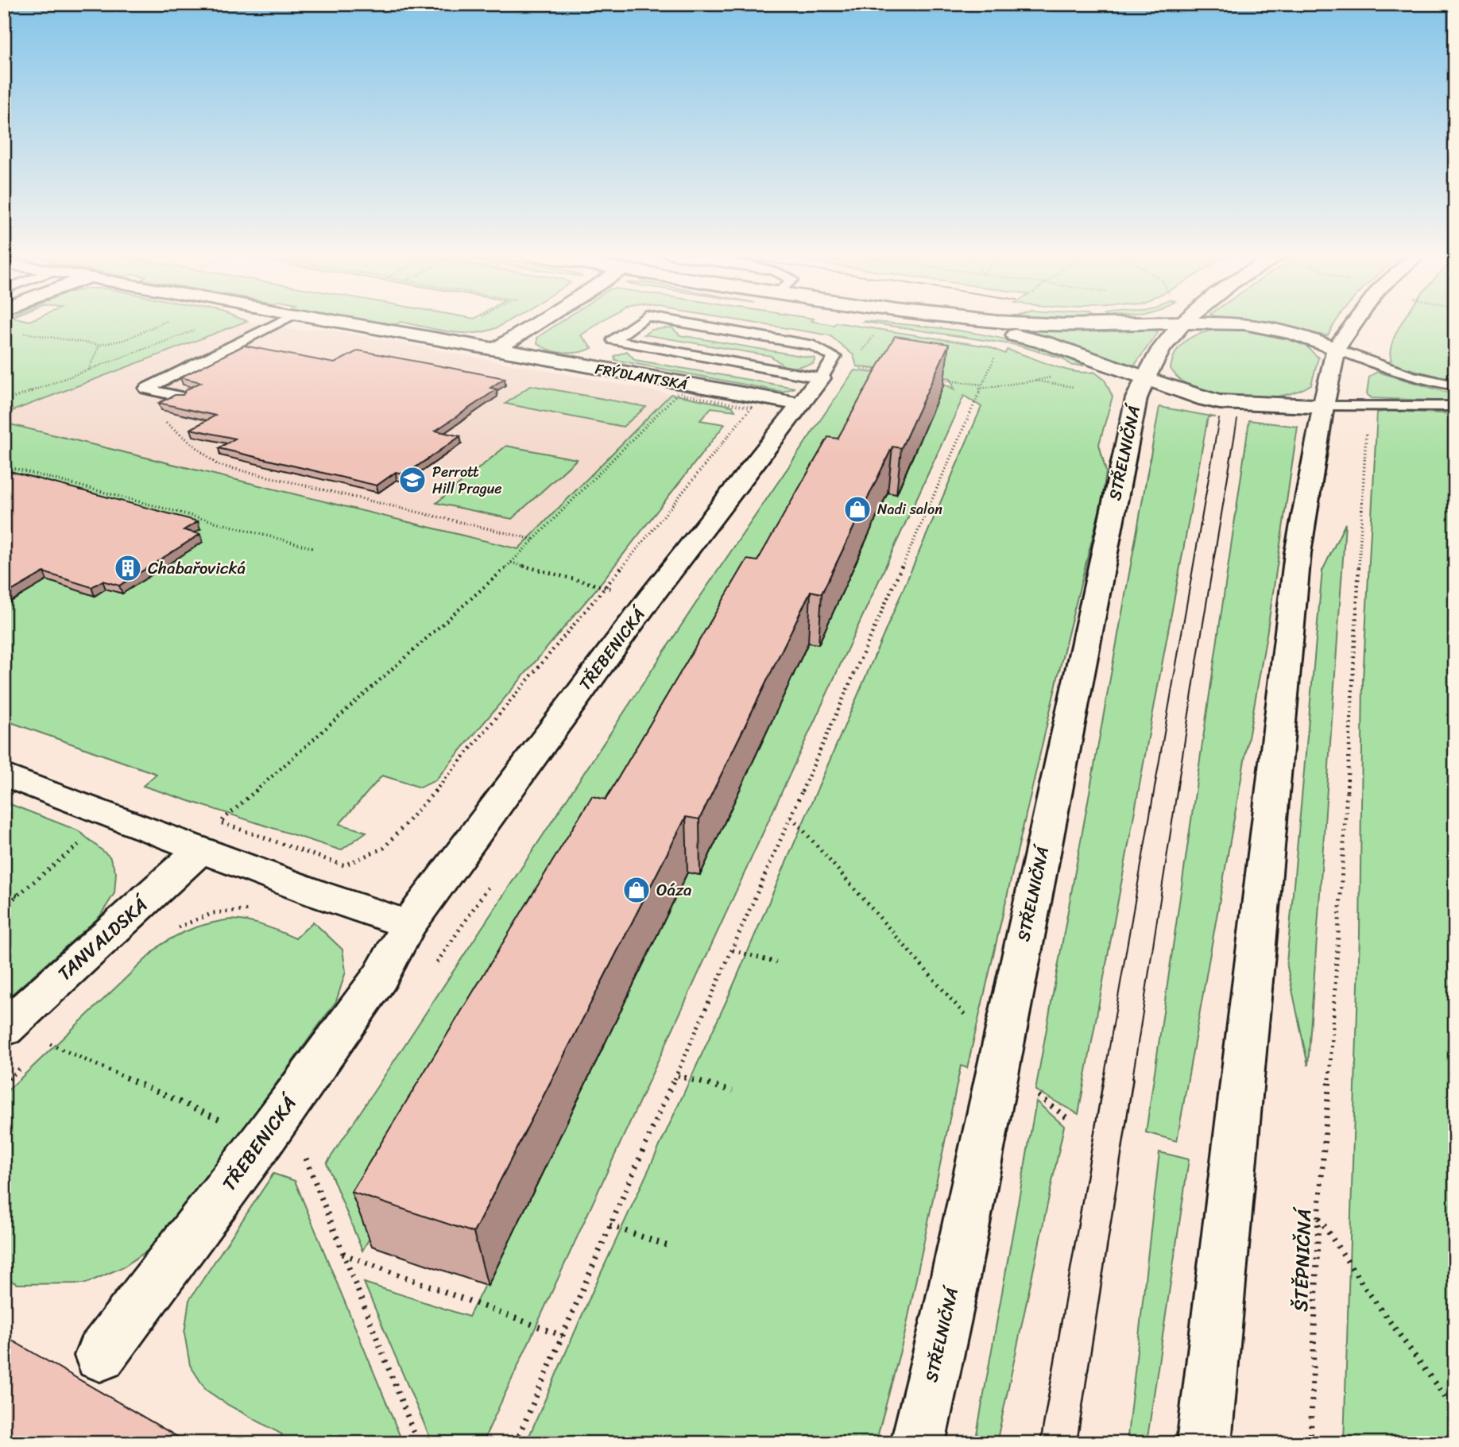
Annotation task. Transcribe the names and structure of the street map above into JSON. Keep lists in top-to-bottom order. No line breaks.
{"streets":{"main road":["FRÝDLANTSKÁ","STŘELNIČNÁ","TŘEBENICKÁ","TANVALDSKÁ"],"path":["ŠTĚPNIČNÁ"]},"crossings":[["FRÝDLANTSKÁ","TŘEBENICKÁ"]],"places":{"school or university":["Perrott Hill Prague"],"shop":["Nadi salon","Oáza"],"building":["Chabařovická"]}}
